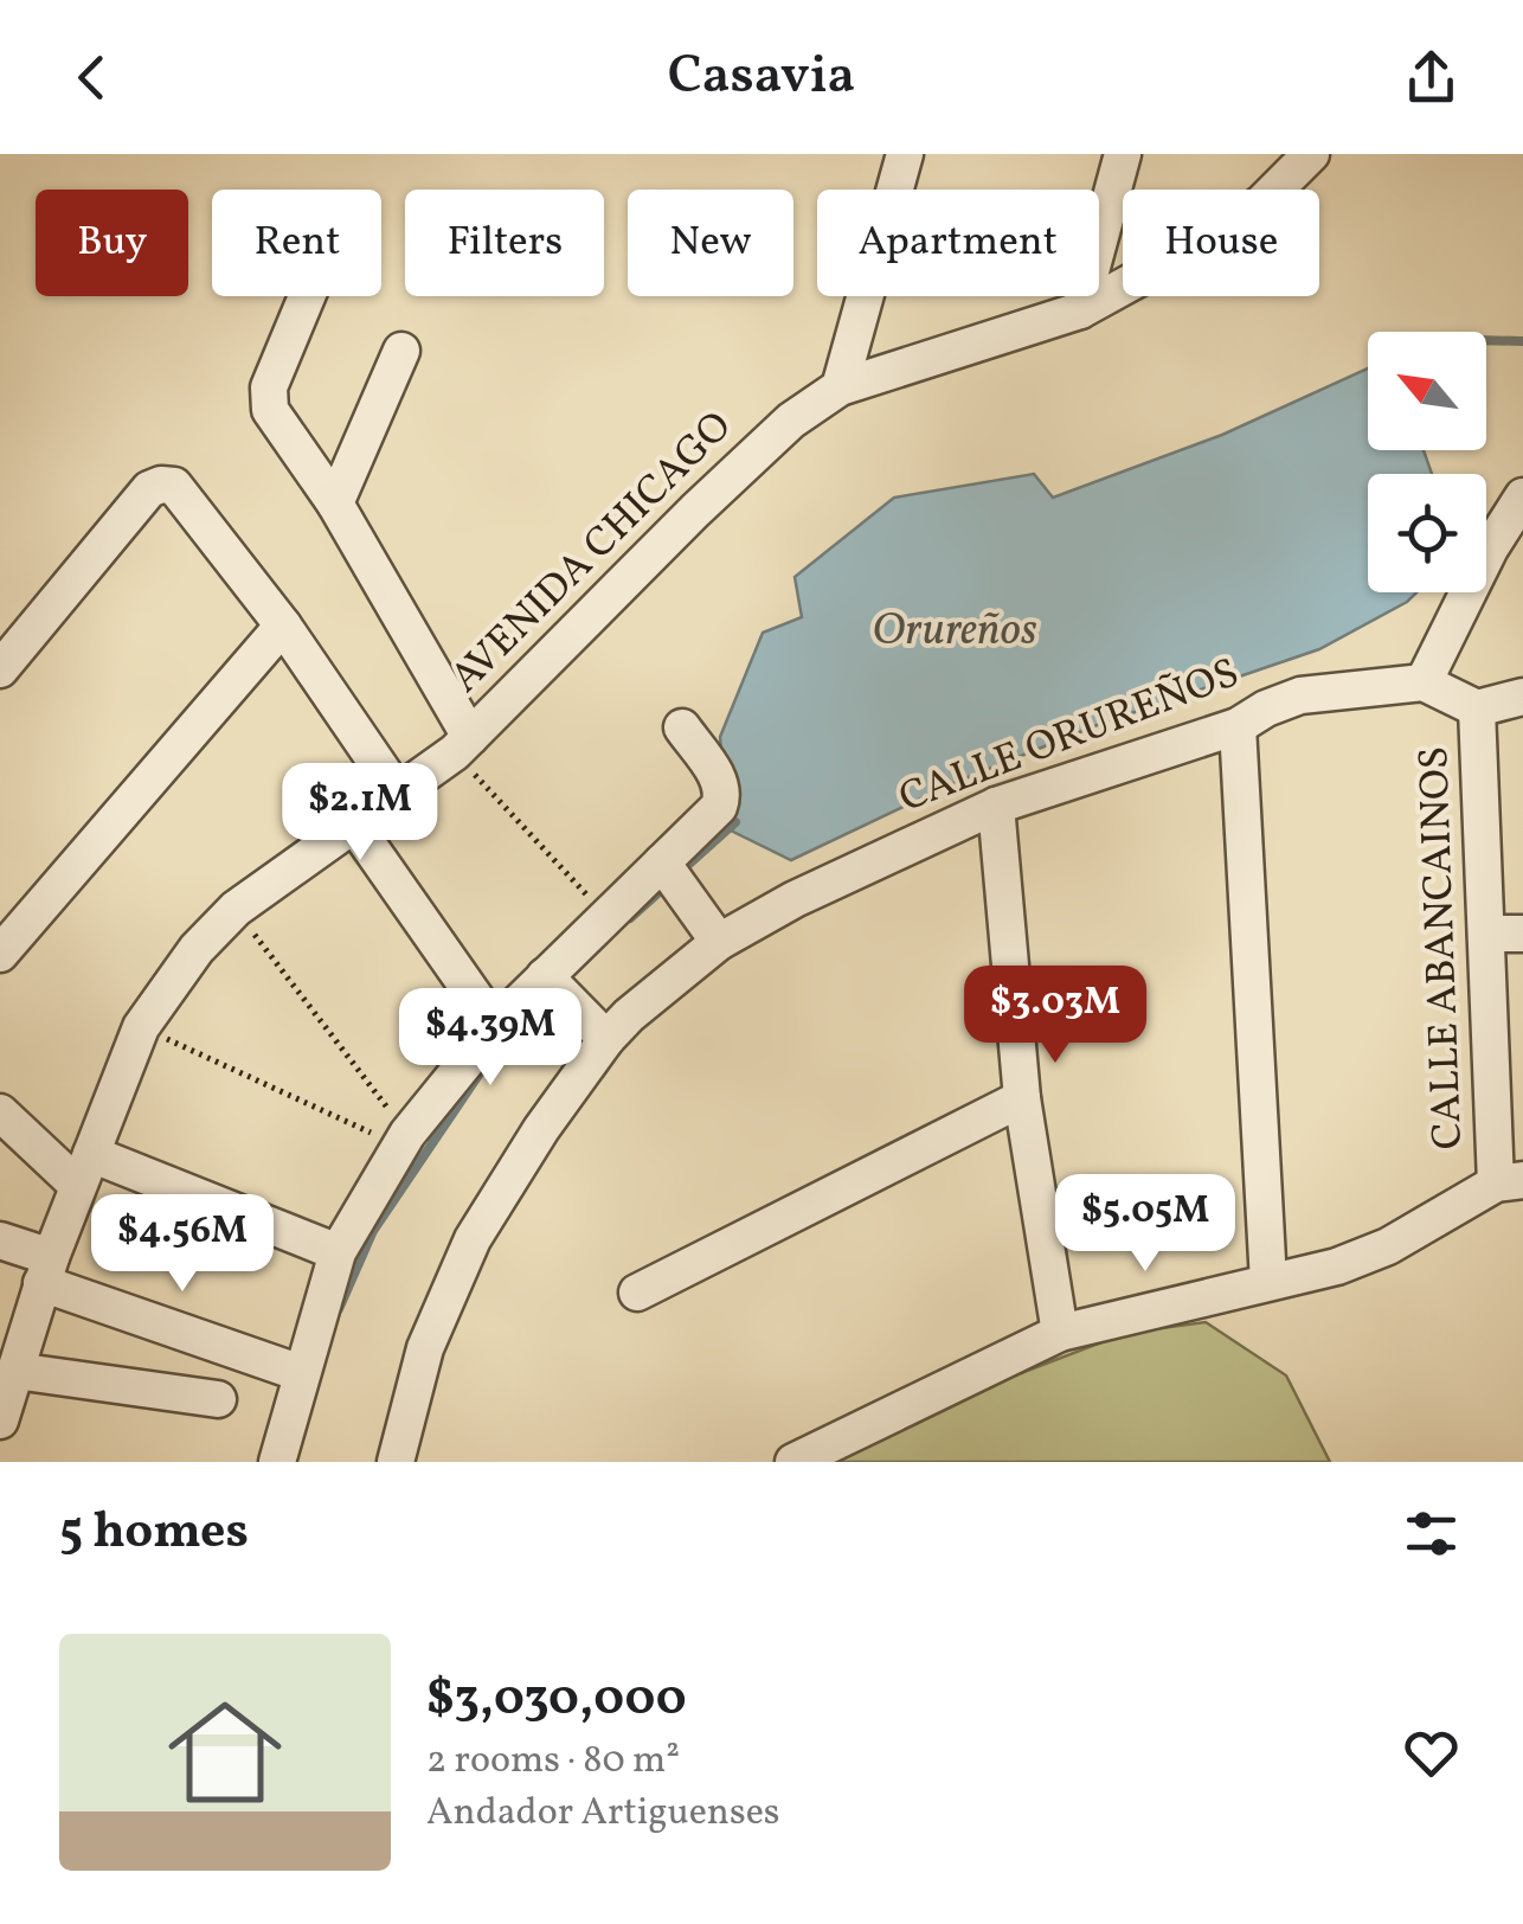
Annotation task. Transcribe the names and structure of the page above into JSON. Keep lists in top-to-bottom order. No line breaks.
{"streets":{"street":["AVENIDA CHICAGO","CALLE ORUREÑOS","CALLE ABANCAINOS"]},"water":["Orureños"],"north":"top left","page":{"header":"Casavia","chip":["Buy","Rent","Filters","New","Apartment","House"],"price":["$2.1M","$3.03M","$4.39M","$5.05M","$4.56M"],"heading":"5 homes","list":[{"name":"$3,030,000","note":"2 rooms · 80 m² · Andador Artiguenses"}]}}
